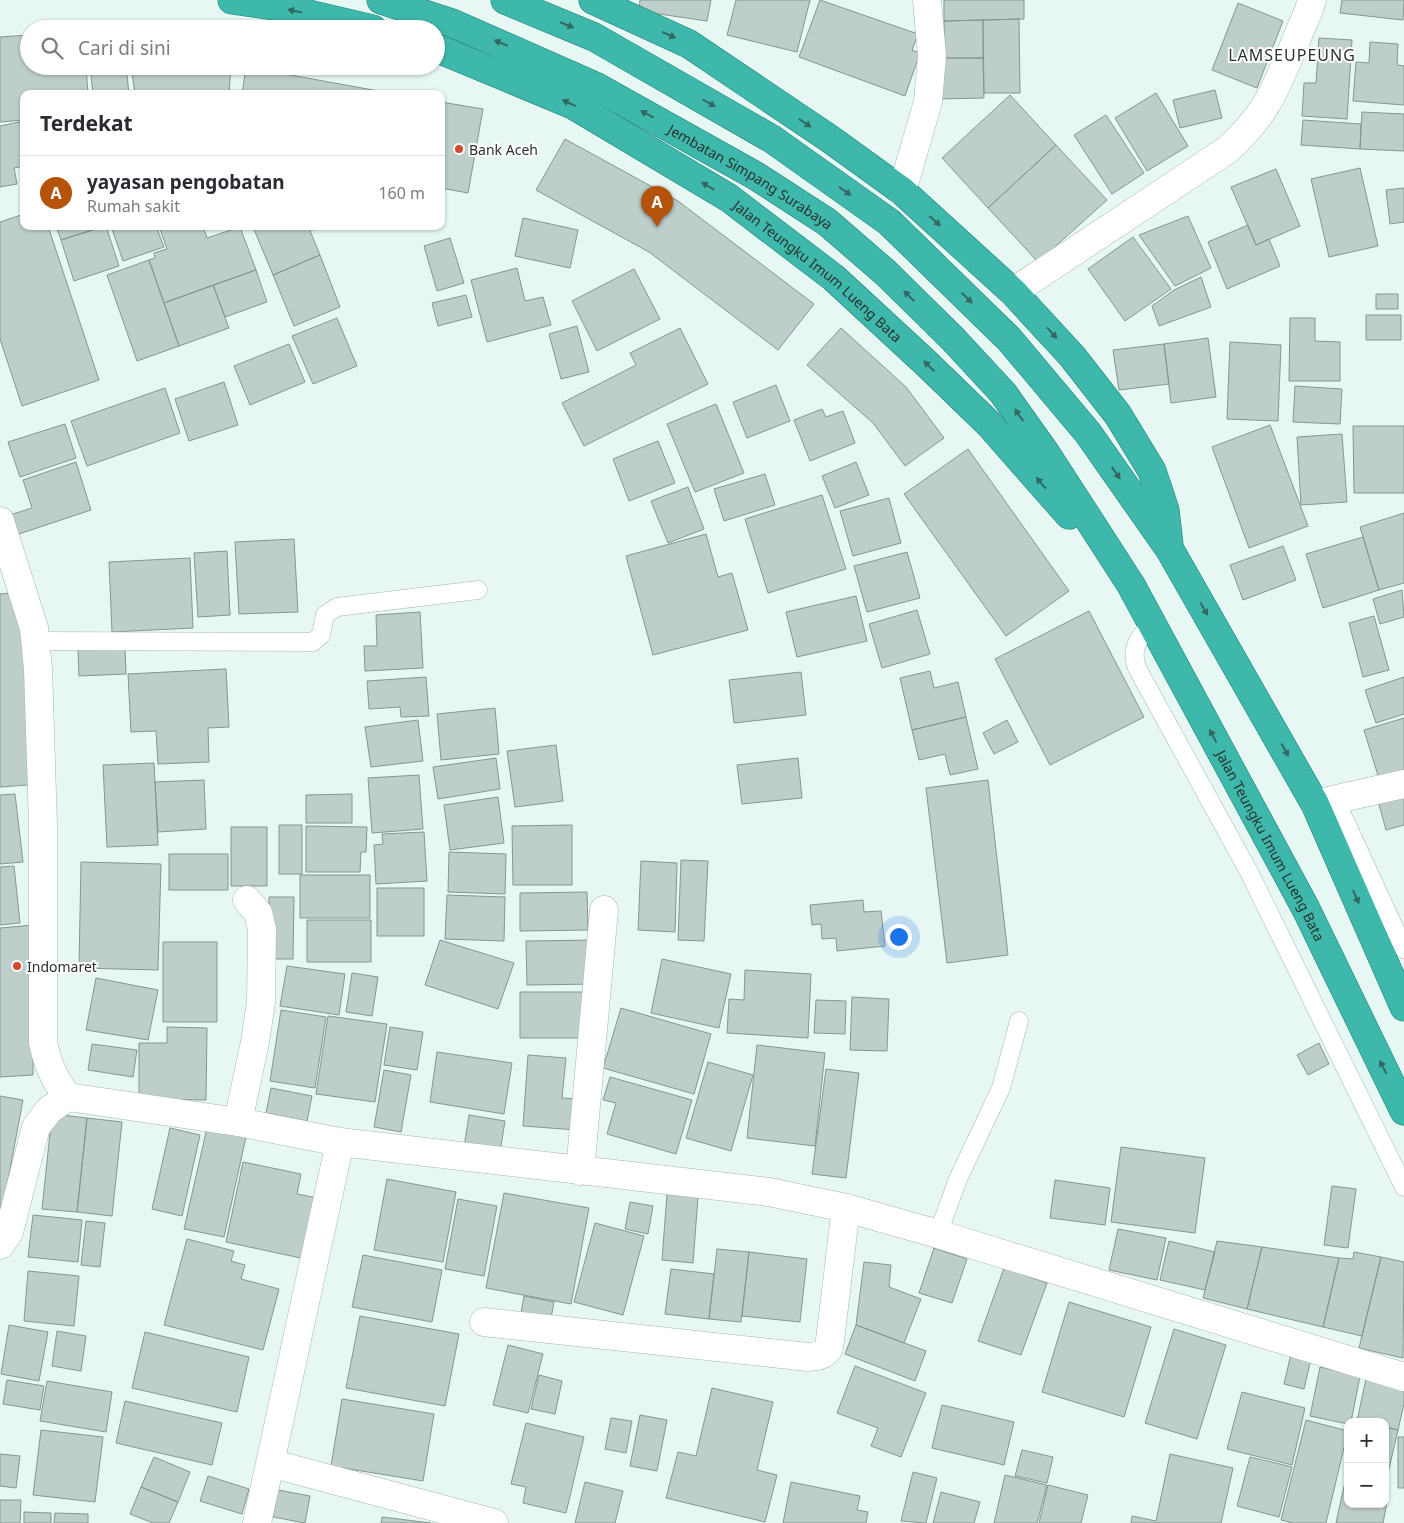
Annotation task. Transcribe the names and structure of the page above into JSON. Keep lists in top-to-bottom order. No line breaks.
{"streets":{"highway":["Jembatan Simpang Surabaya","Jalan Teungku Imum Lueng Bata"]},"crossings":[["Jembatan Simpang Surabaya","Jalan Teungku Imum Lueng Bata"]],"districts":["LAMSEUPEUNG"],"places":["Bank Aceh","Indomaret"],"page":{"search":"Cari di sini","heading":"Terdekat","list":[{"mark":"A","name":"yayasan pengobatan","note":"Rumah sakit","value":"160 m"}],"pins":"A","map_buttons":["+","−"]}}
